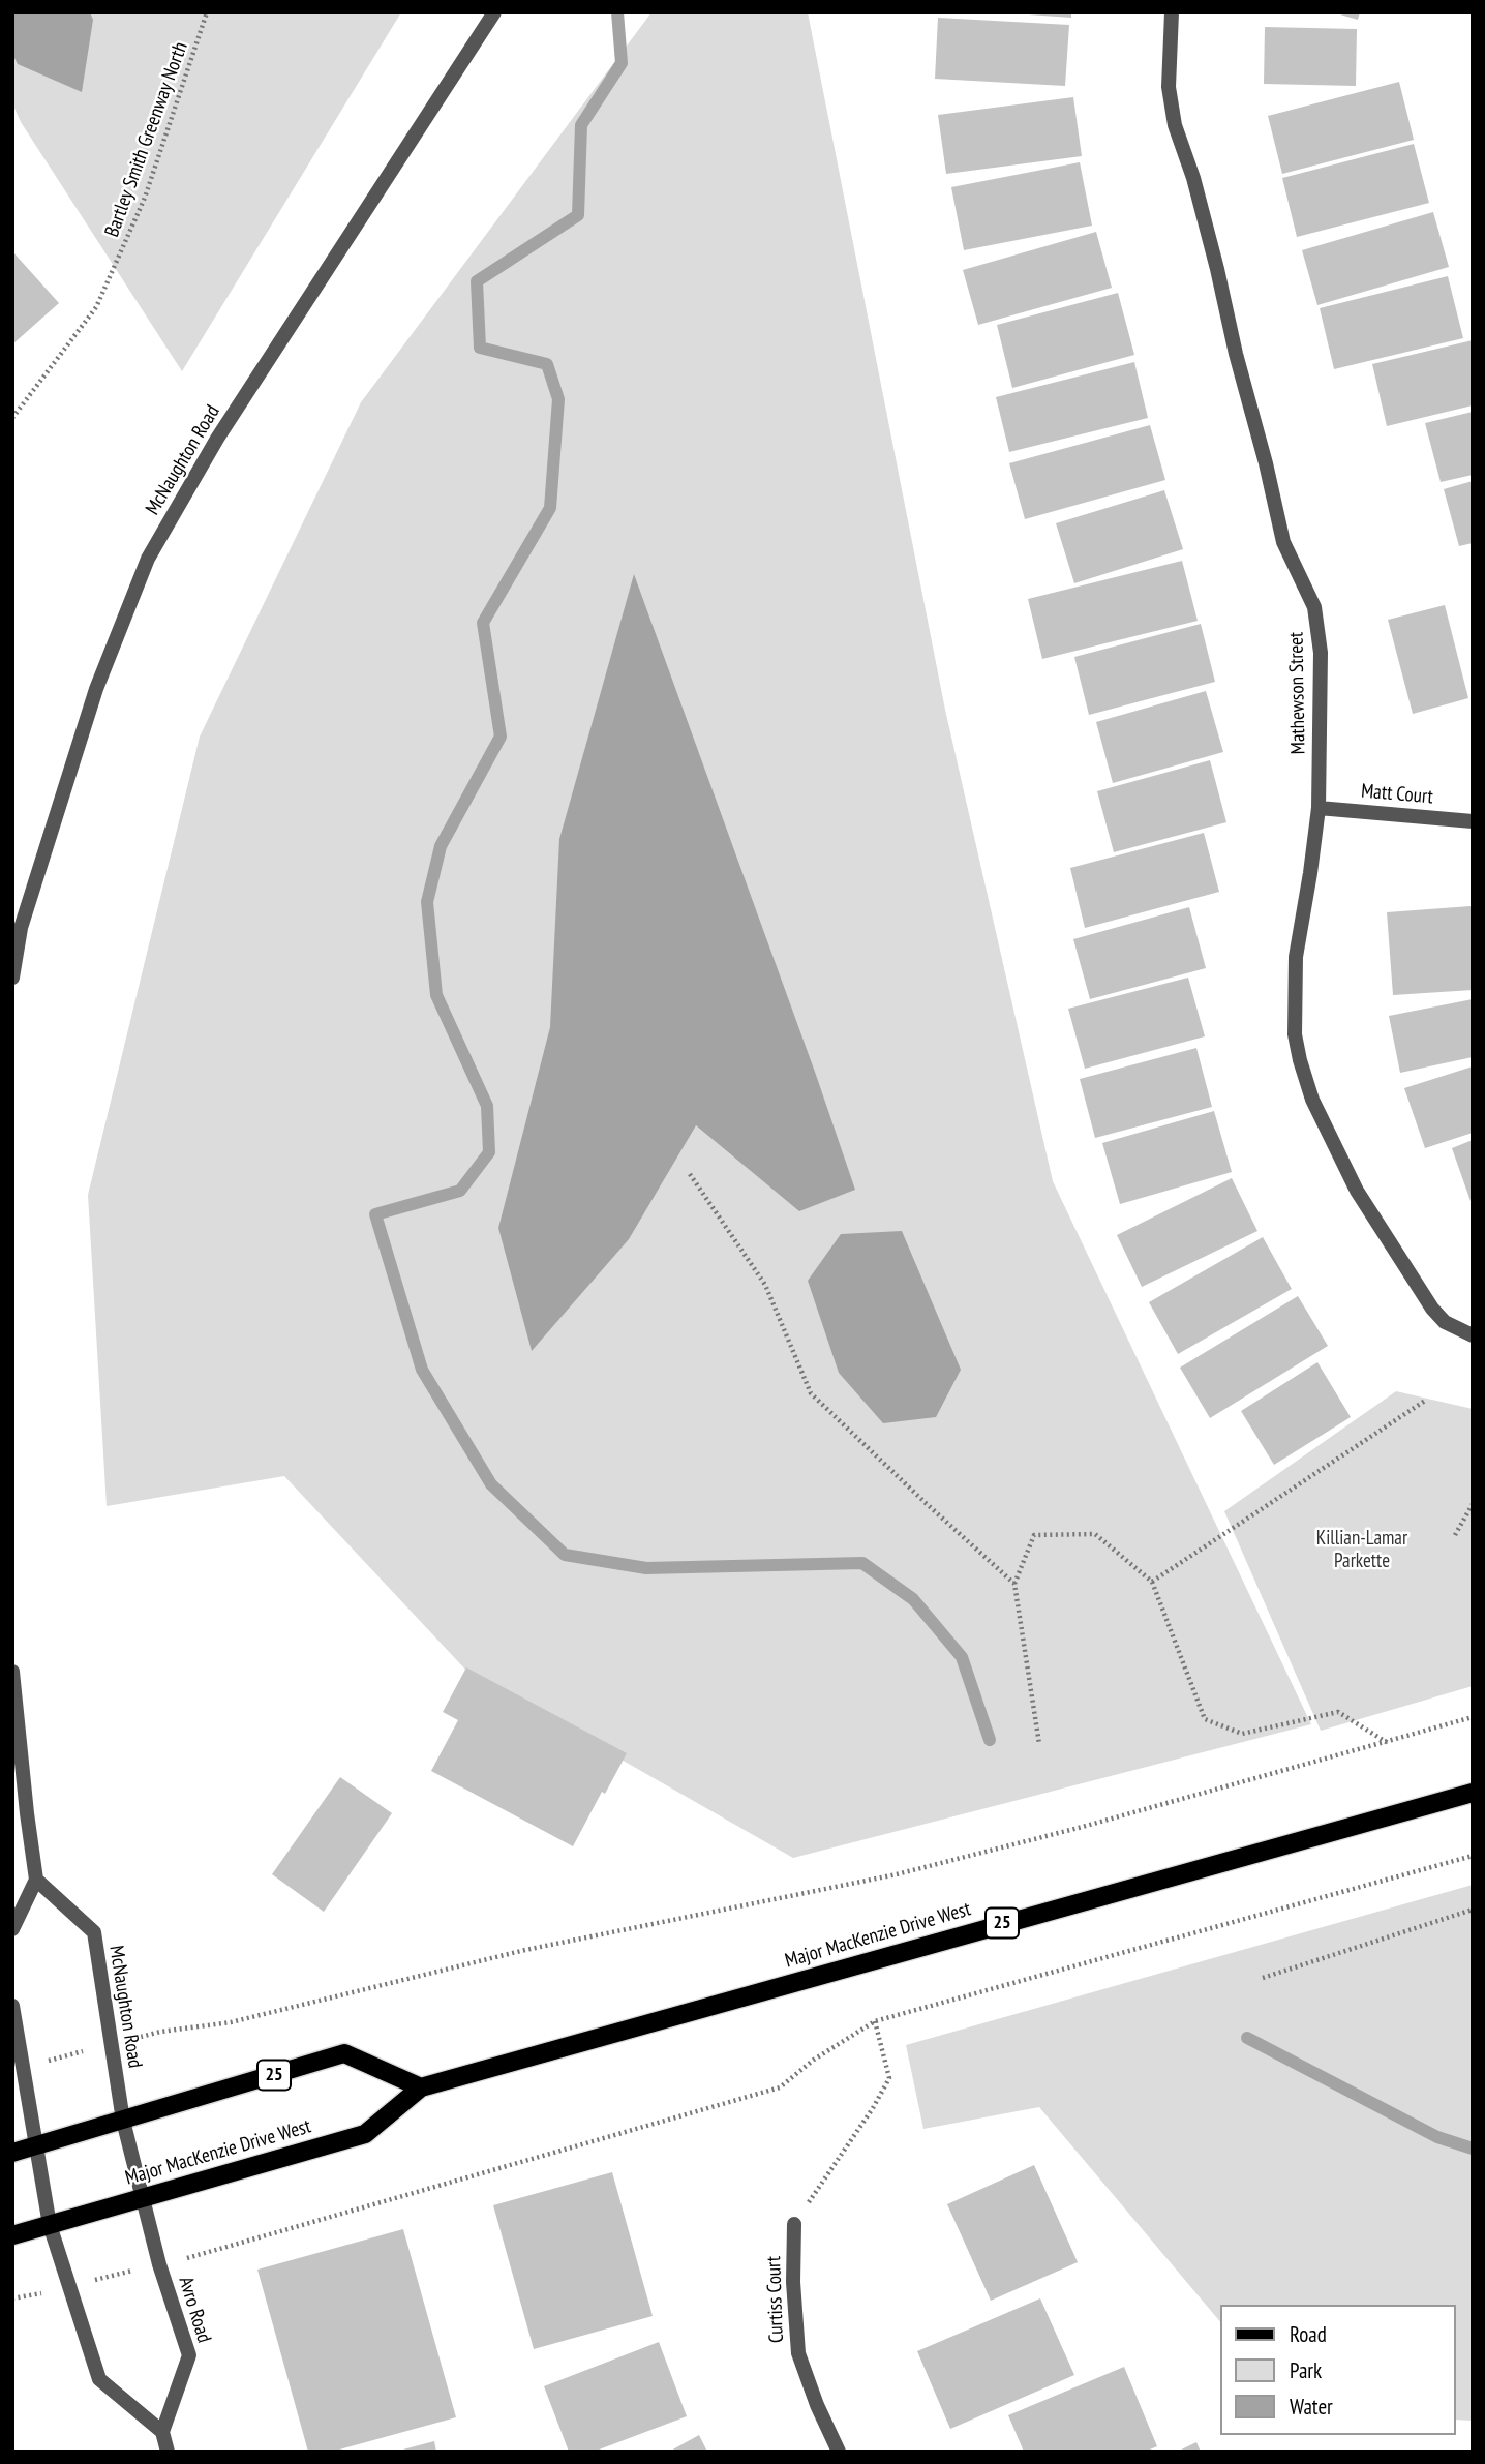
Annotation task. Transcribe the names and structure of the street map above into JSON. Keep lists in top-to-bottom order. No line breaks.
{"streets":{"main road":["25","Major MacKenzie Drive West"],"street":["McNaughton Road","Mathewson Street","Matt Court","Curtiss Court","Avro Road"],"path":["Bartley Smith Greenway North"]},"crossings":[["McNaughton Road","25"],["McNaughton Road","Major MacKenzie Drive West"],["McNaughton Road","Avro Road"],["Mathewson Street","Matt Court"],["25","Major MacKenzie Drive West"],["Major MacKenzie Drive West","Avro Road"]],"parks":["Killian-Lamar Parkette"],"legend":["Road","Park","Water"]}
